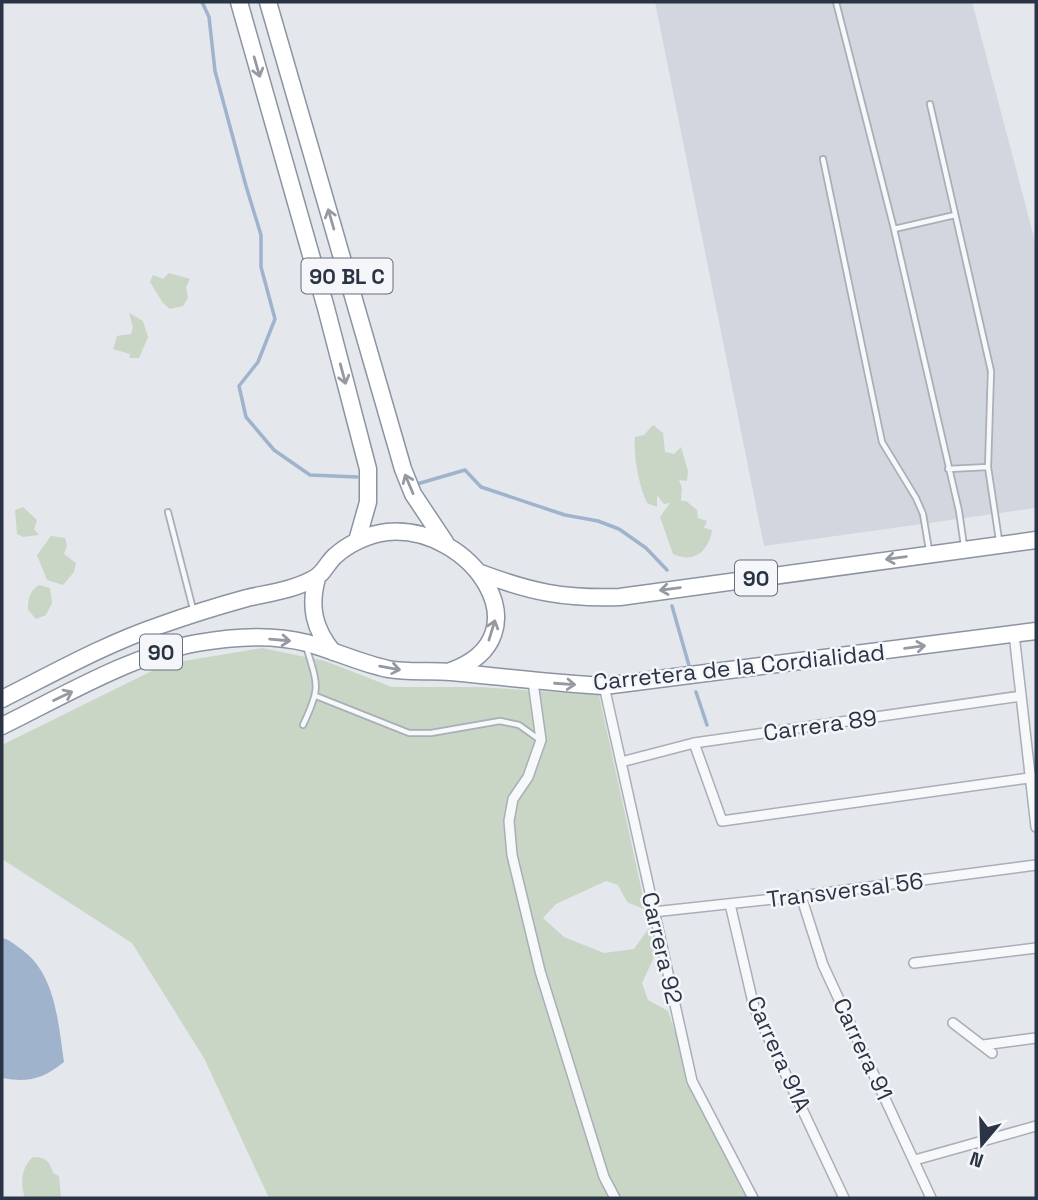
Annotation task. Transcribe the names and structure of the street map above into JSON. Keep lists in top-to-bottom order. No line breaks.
{"streets":{"highway":["90 BL C","90","Carretera de la Cordialidad"],"street":["Carrera 89","Transversal 56","Carrera 92","Carrera 91","Carrera 91A"]},"crossings":[["90 BL C","90"],["90 BL C","Carretera de la Cordialidad"],["90","Carretera de la Cordialidad"],["Carretera de la Cordialidad","Carrera 92"],["Carrera 89","Carrera 92"],["Transversal 56","Carrera 92"],["Transversal 56","Carrera 91"],["Transversal 56","Carrera 91A"]],"north":"bottom"}
